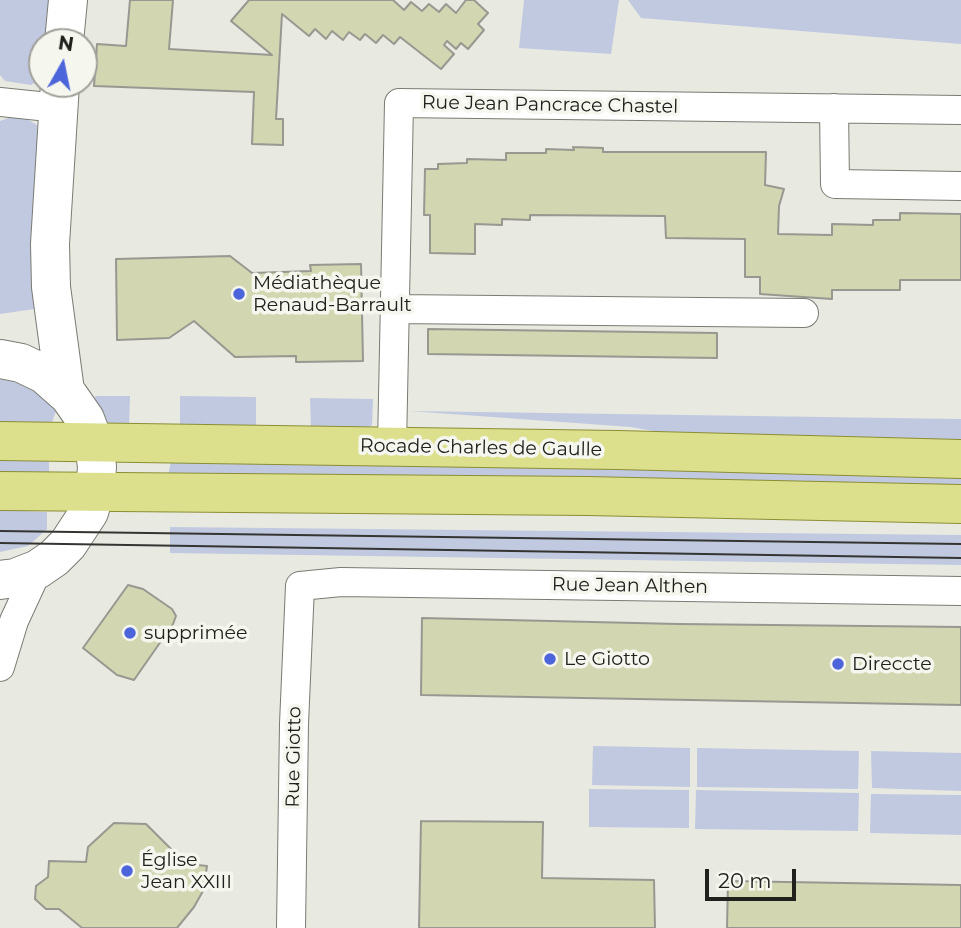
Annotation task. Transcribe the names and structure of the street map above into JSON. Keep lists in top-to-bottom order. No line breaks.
{"streets":{"main road":["Rocade Charles de Gaulle"],"street":["Rue Jean Pancrace Chastel","Rue Jean Althen","Rue Giotto"]},"crossings":[["Rue Jean Pancrace Chastel","Rocade Charles de Gaulle"],["Rue Jean Althen","Rue Giotto"]],"places":["Médiathèque Renaud-Barrault","supprimée","Le Giotto","Direccte","Église Jean XXIII"],"scale_bar":"20 m","north":"top"}
